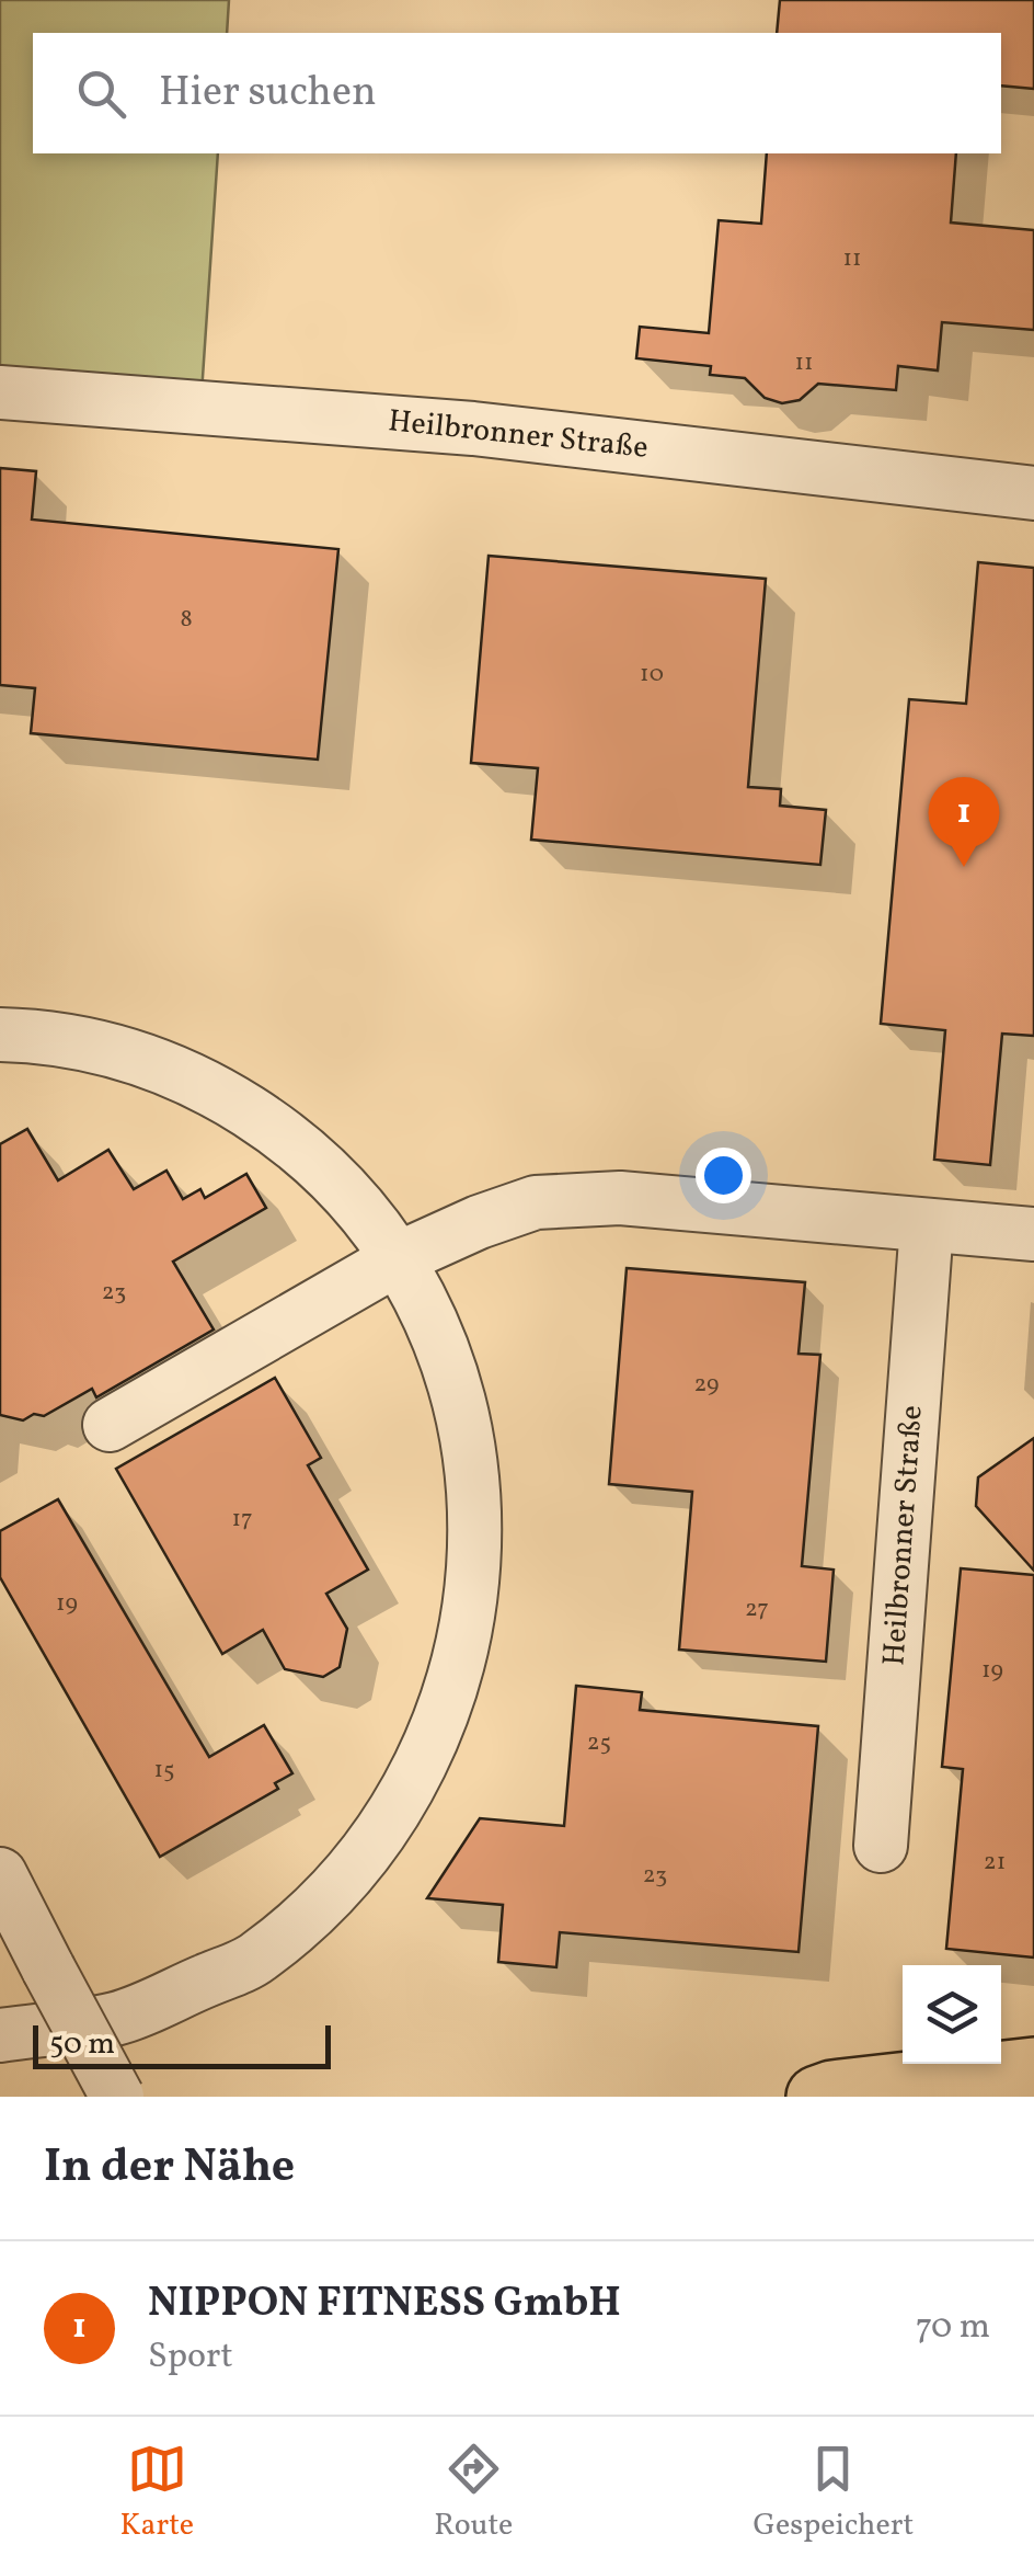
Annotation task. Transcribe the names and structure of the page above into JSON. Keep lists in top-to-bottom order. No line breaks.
{"streets":{"street":["Heilbronner Straße"]},"house_numbers":["11","11","8","10","23","29","17","19","27","19","25","15","21","23"],"scale_bar":"50 m","page":{"search":"Hier suchen","pins":"1","scale":"50 m","heading":"In der Nähe","list":[{"mark":"1","name":"NIPPON FITNESS GmbH","note":"Sport","value":"70 m"}],"nav":["Karte","Route","Gespeichert"]}}
